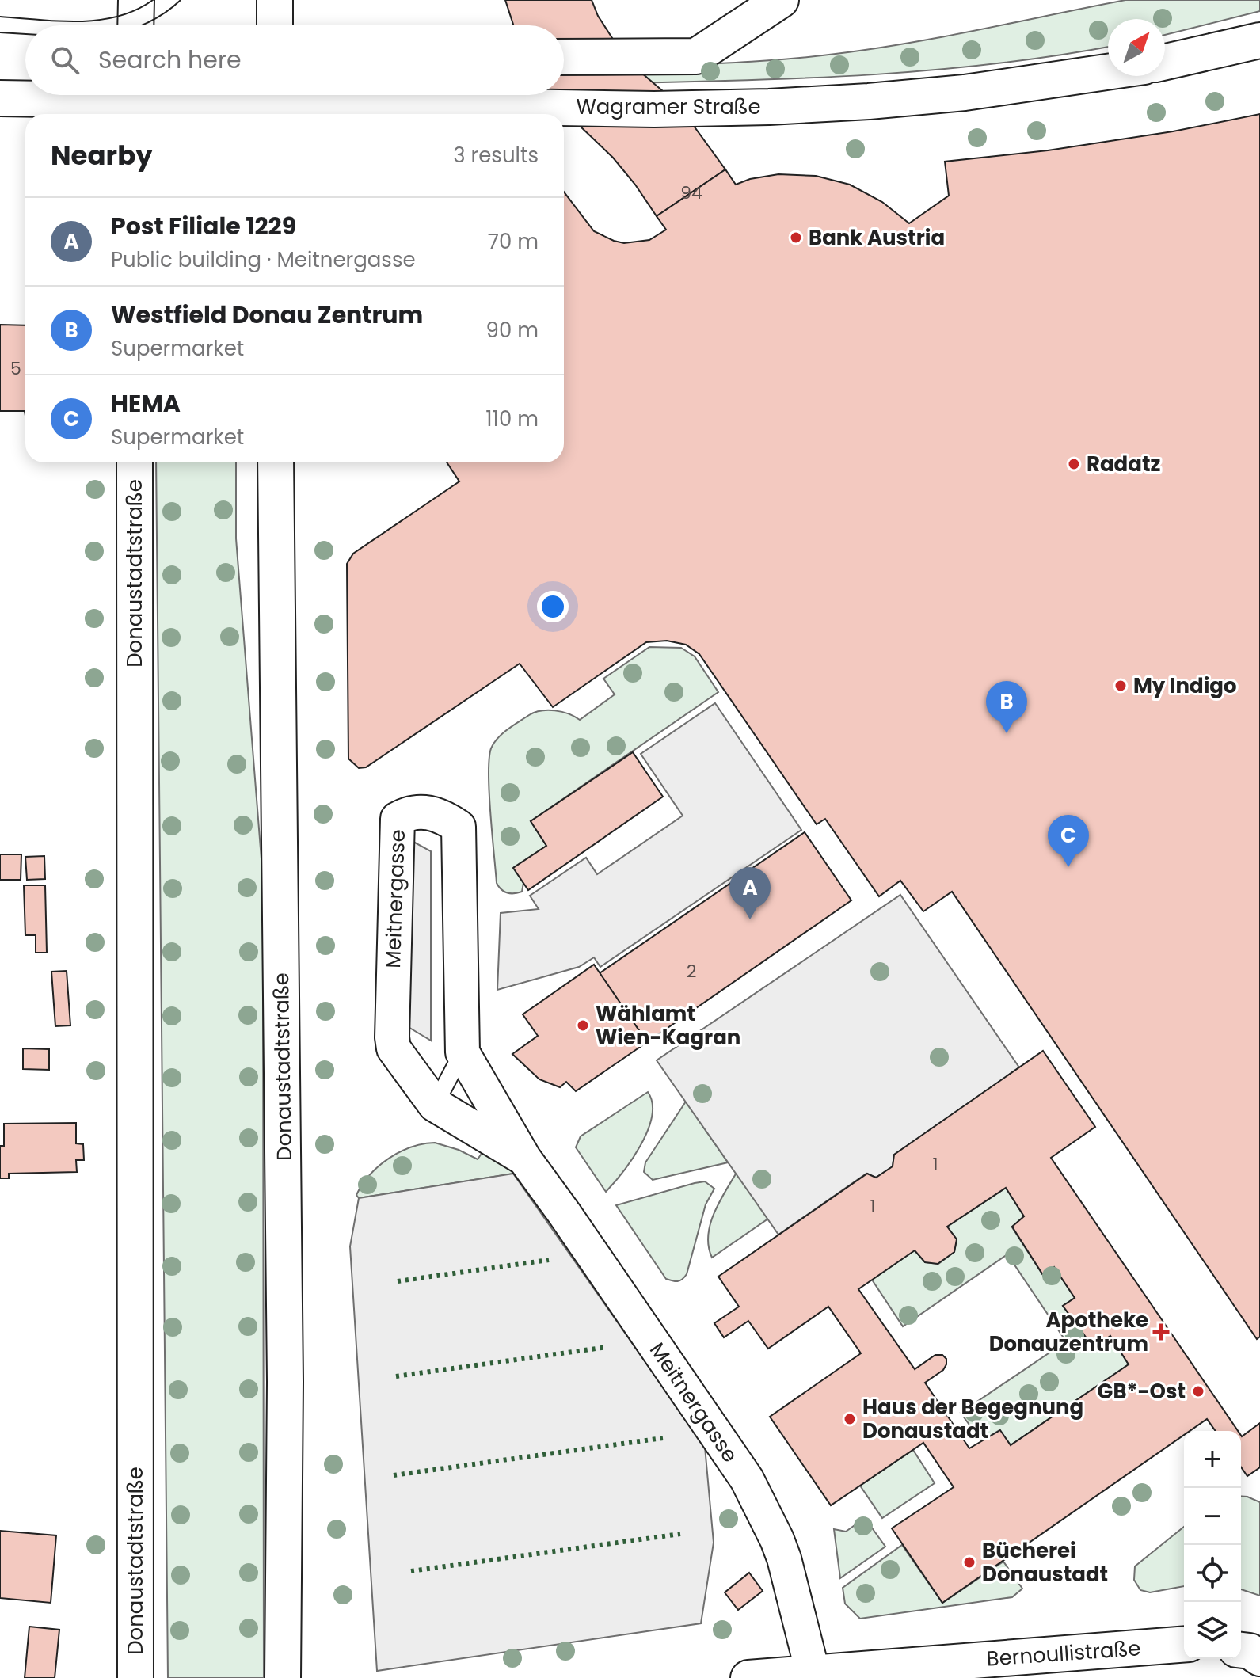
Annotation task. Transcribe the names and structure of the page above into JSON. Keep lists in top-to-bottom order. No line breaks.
{"streets":{"main road":["Wagramer Straße","Donaustadtstraße","Bernoullistraße"],"street":["Meitnergasse"]},"crossings":[["Meitnergasse","Bernoullistraße"]],"places":{"other":["Bank Austria","Radatz","My Indigo","Wählamt Wien-Kagran","GB*-Ost","Haus der Begegnung Donaustadt","Bücherei Donaustadt"],"health":["Apotheke Donauzentrum"]},"house_numbers":["94","5","2","1","1"],"north":"top right","page":{"search":"Search here","heading":["Nearby","3 results"],"list":[{"mark":"A","name":"Post Filiale 1229","note":"Public building · Meitnergasse","value":"70 m"},{"mark":"B","name":"Westfield Donau Zentrum","note":"Supermarket","value":"90 m"},{"mark":"C","name":"HEMA","note":"Supermarket","value":"110 m"}],"pins":["B","C","A"],"map_buttons":["+","−"]}}
